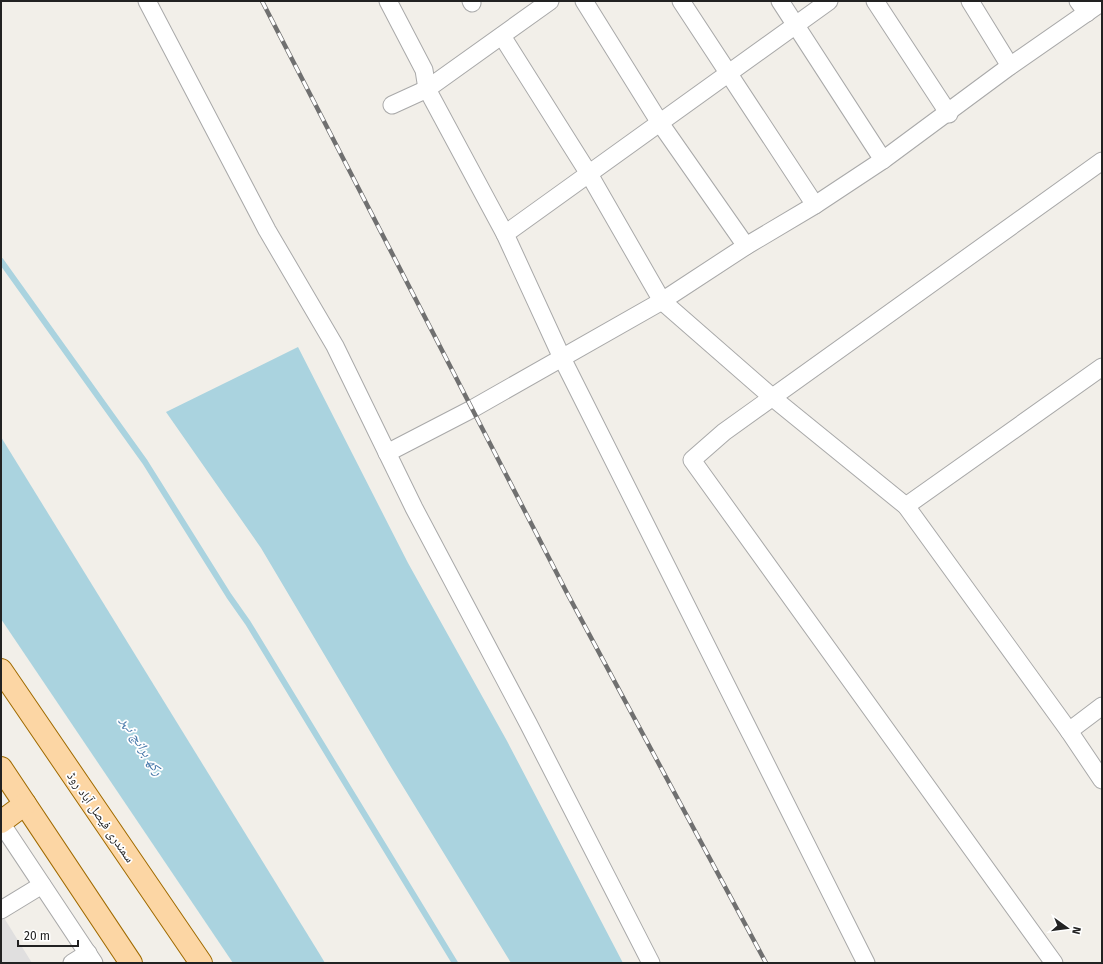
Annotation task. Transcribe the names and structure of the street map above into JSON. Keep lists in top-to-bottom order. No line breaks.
{"streets":{"main road":["سمندری فیصل آباد روڈ"]},"water":["رکھ برانچ نہر"],"scale_bar":"20 m","north":"right"}
